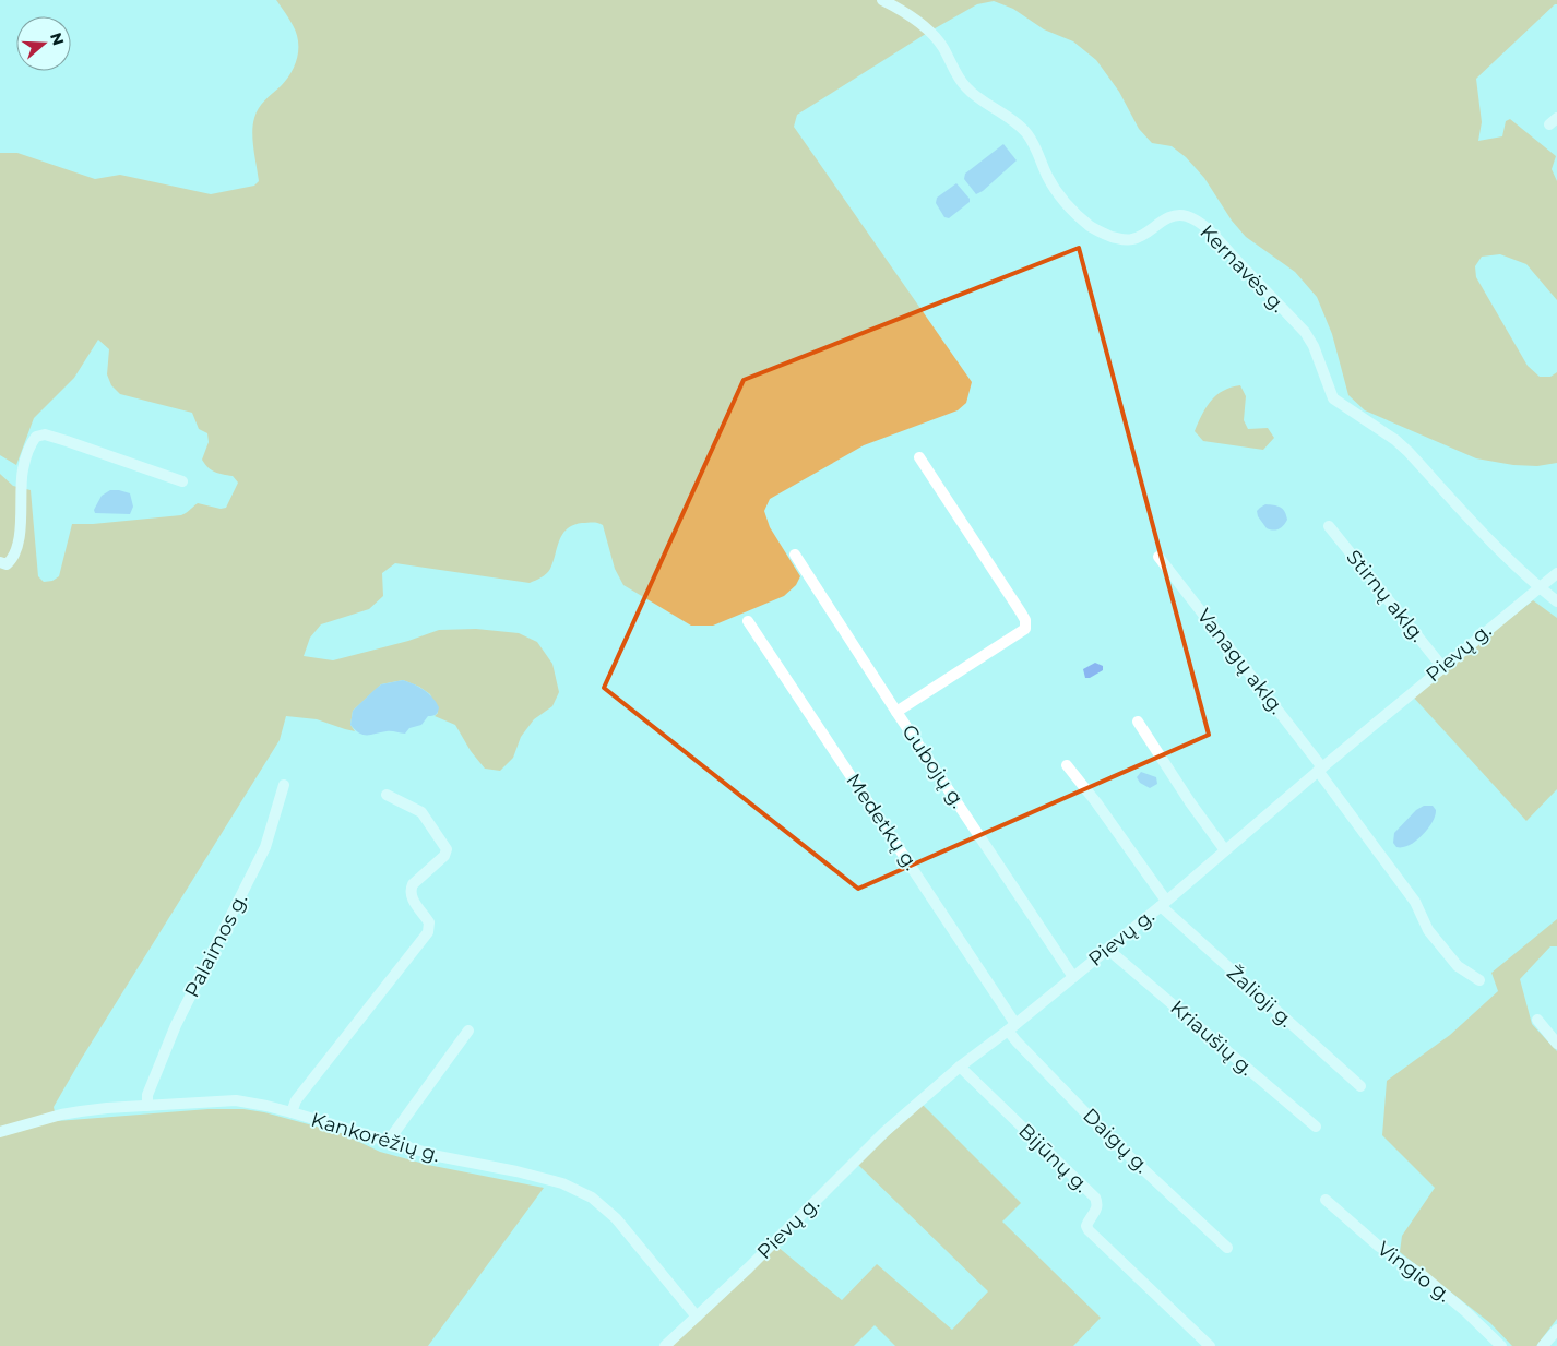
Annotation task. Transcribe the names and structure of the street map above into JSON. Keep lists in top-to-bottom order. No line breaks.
{"streets":{"street":["Kernavės g.","Stirnų aklg.","Pievų g.","Vanagų aklg.","Gubojų g.","Medetkų g.","Palaimos g.","Žalioji g.","Kriaušių g.","Kankorėžių g.","Daigų g.","Bijūnų g.","Vingio g."]},"crossings":[["Kernavės g.","Pievų g."],["Stirnų aklg.","Pievų g."],["Pievų g.","Vanagų aklg."],["Pievų g.","Gubojų g."],["Pievų g.","Medetkų g."],["Pievų g.","Žalioji g."],["Pievų g.","Kriaušių g."],["Pievų g.","Kankorėžių g."],["Pievų g.","Daigų g."],["Pievų g.","Bijūnų g."],["Medetkų g.","Daigų g."],["Palaimos g.","Kankorėžių g."]],"north":"right"}
